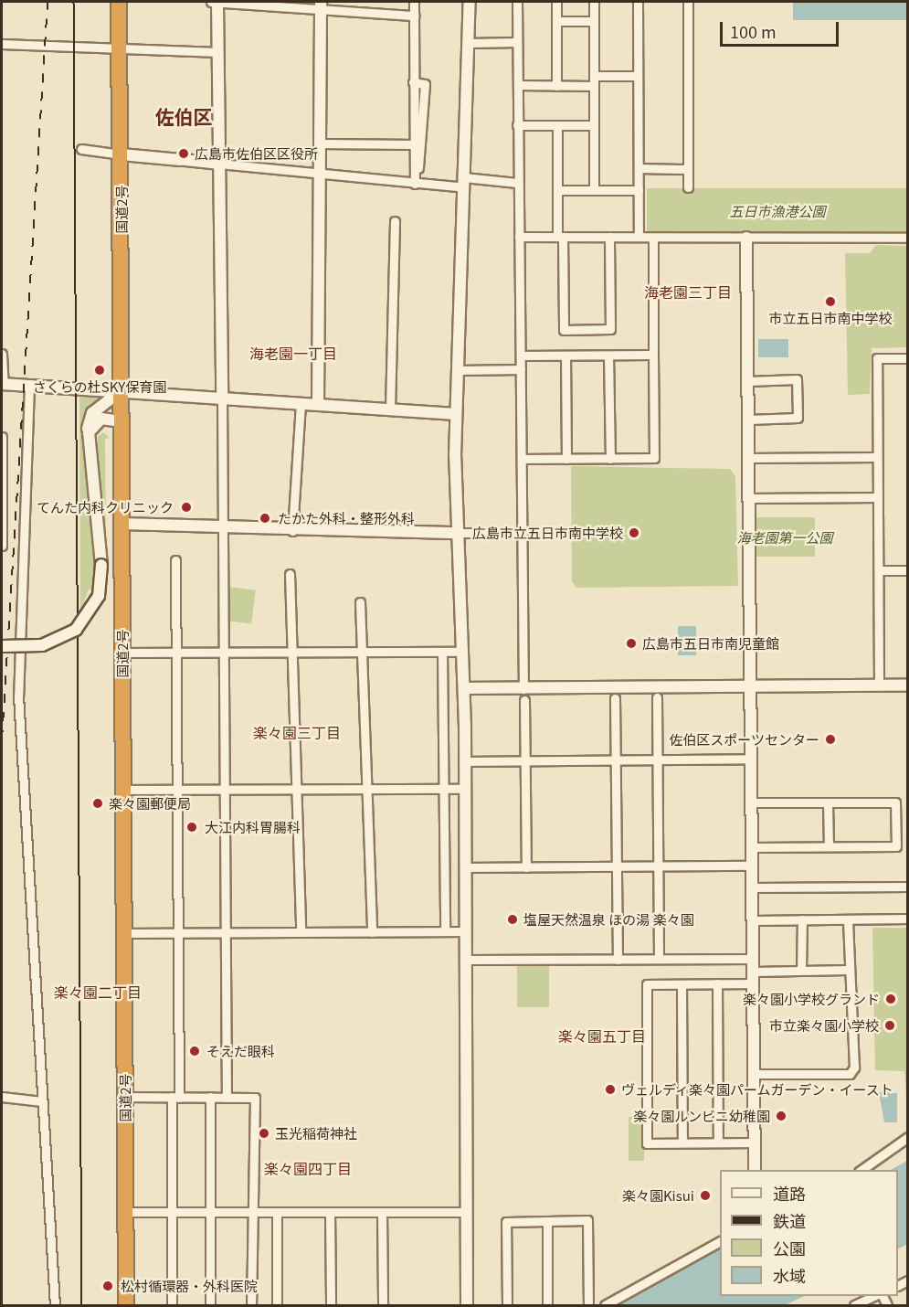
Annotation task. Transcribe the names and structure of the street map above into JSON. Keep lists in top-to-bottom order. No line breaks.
{"streets":{"highway":["国道2号"]},"districts":["佐伯区","海老園三丁目","海老園一丁目","楽々園三丁目","楽々園二丁目","楽々園五丁目","楽々園四丁目"],"parks":["五日市漁港公園","海老園第一公園"],"places":["広島市佐伯区区役所","市立五日市南中学校","さくらの杜SKY保育園","てんた内科クリニック","たかた外科・整形外科","広島市立五日市南中学校","広島市五日市南児童館","佐伯区スポーツセンター","楽々園郵便局","大江内科胃腸科","塩屋天然温泉 ほの湯 楽々園","楽々園小学校グランド","市立楽々園小学校","そえだ眼科","ヴェルディ楽々園パームガーデン・イースト","楽々園ルンビニ幼稚園","玉光稲荷神社","楽々園Kisui","松村循環器・外科医院"],"legend":["道路","鉄道","公園","水域"],"scale_bar":"100 m"}
